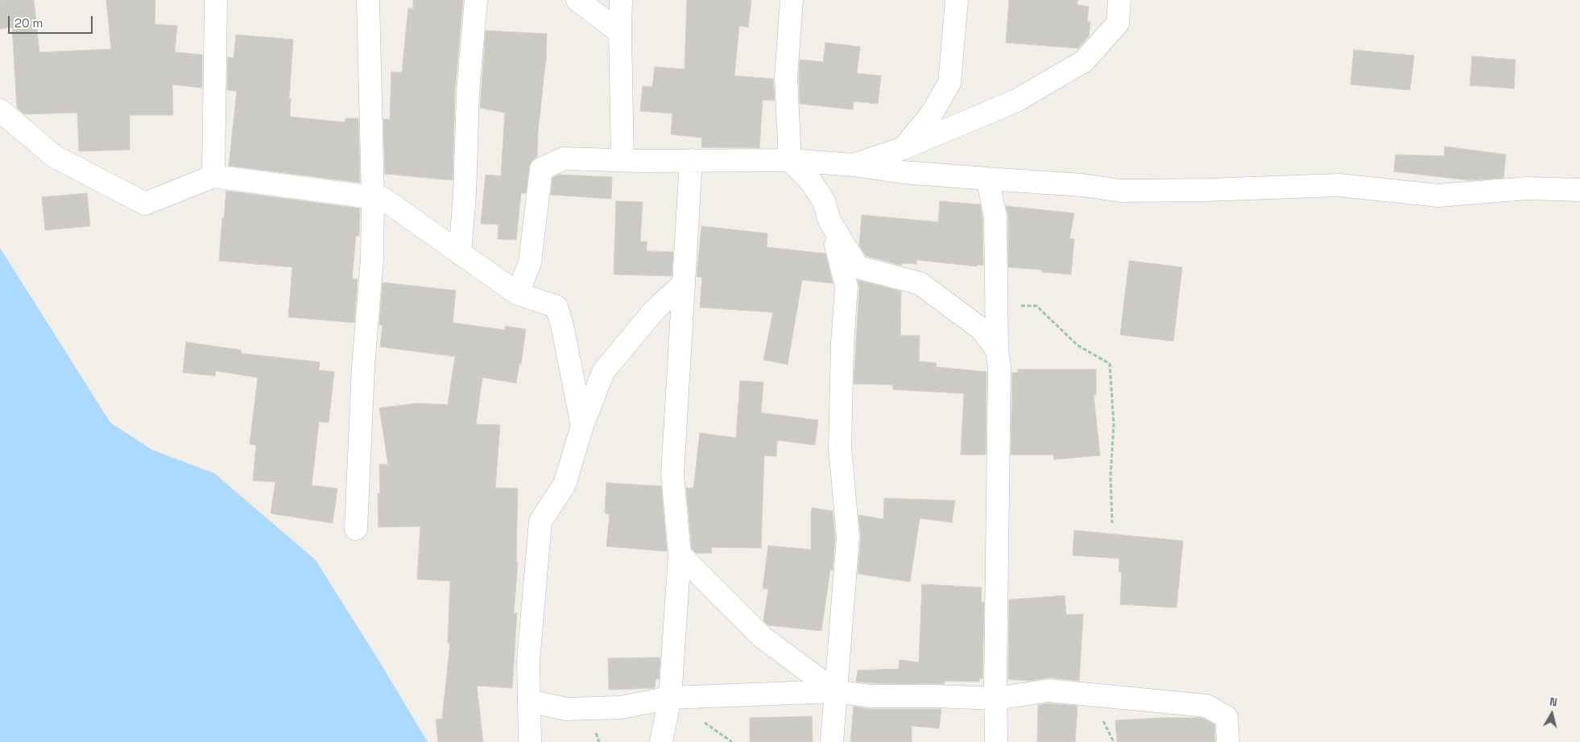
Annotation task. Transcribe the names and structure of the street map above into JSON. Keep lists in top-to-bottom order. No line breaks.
{"scale_bar":"20 m","north":"top"}
